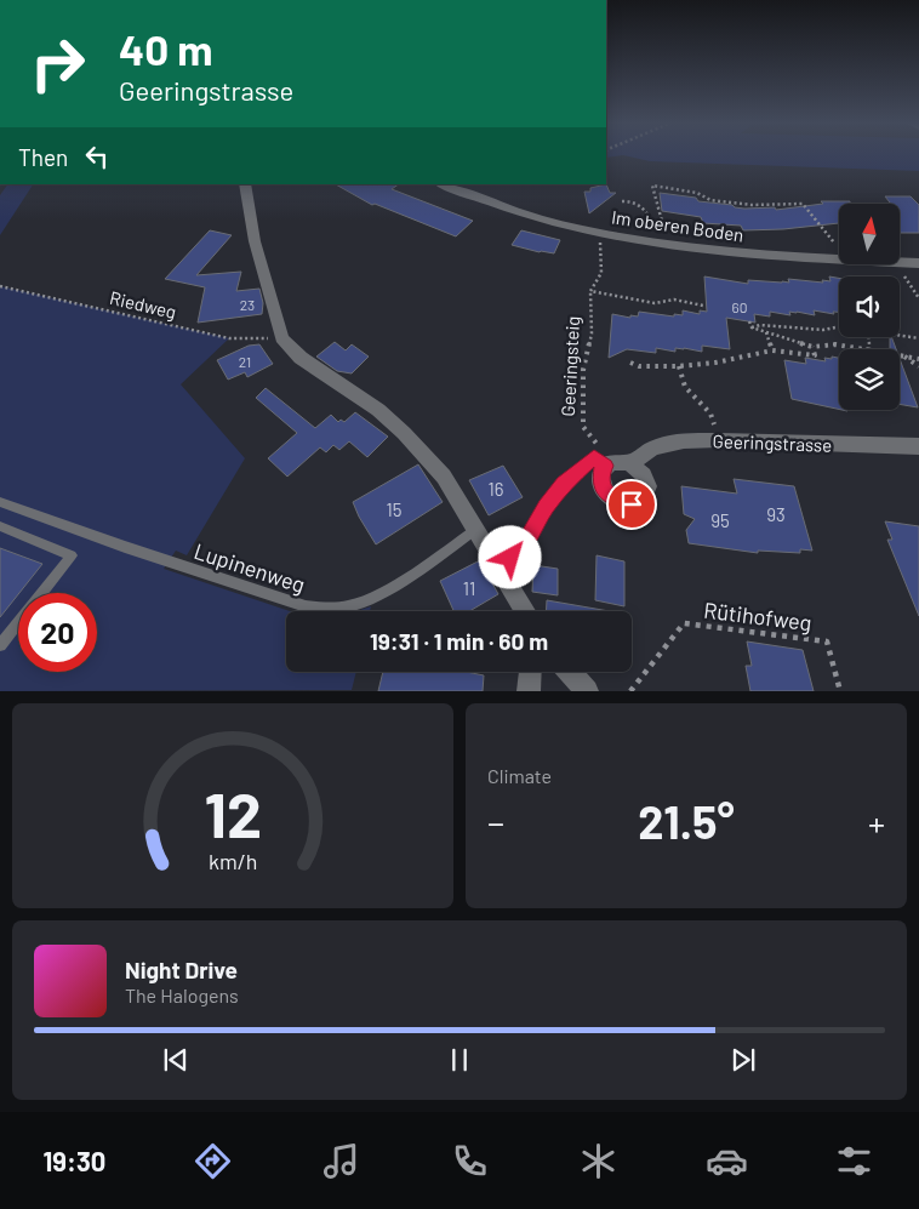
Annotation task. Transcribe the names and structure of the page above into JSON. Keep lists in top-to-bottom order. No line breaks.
{"streets":{"street":["Im oberen Boden","Geeringstrasse"],"lane":["Lupinenweg"],"path":["Riedweg","Geeringsteig","Rütihofweg"]},"house_numbers":["23","60","21","16","15","93","95","11"],"north":"top","page":{"turn":["40 m","Geeringstrasse"],"then":"Then","limit":"20","trip":"19:31 · 1 min · 60 m","tile":"Climate","heat":["−","21.5°","+"],"song":["Night Drive","The Halogens"],"tabs":"19:30","gauge":["12","km/h"]}}
